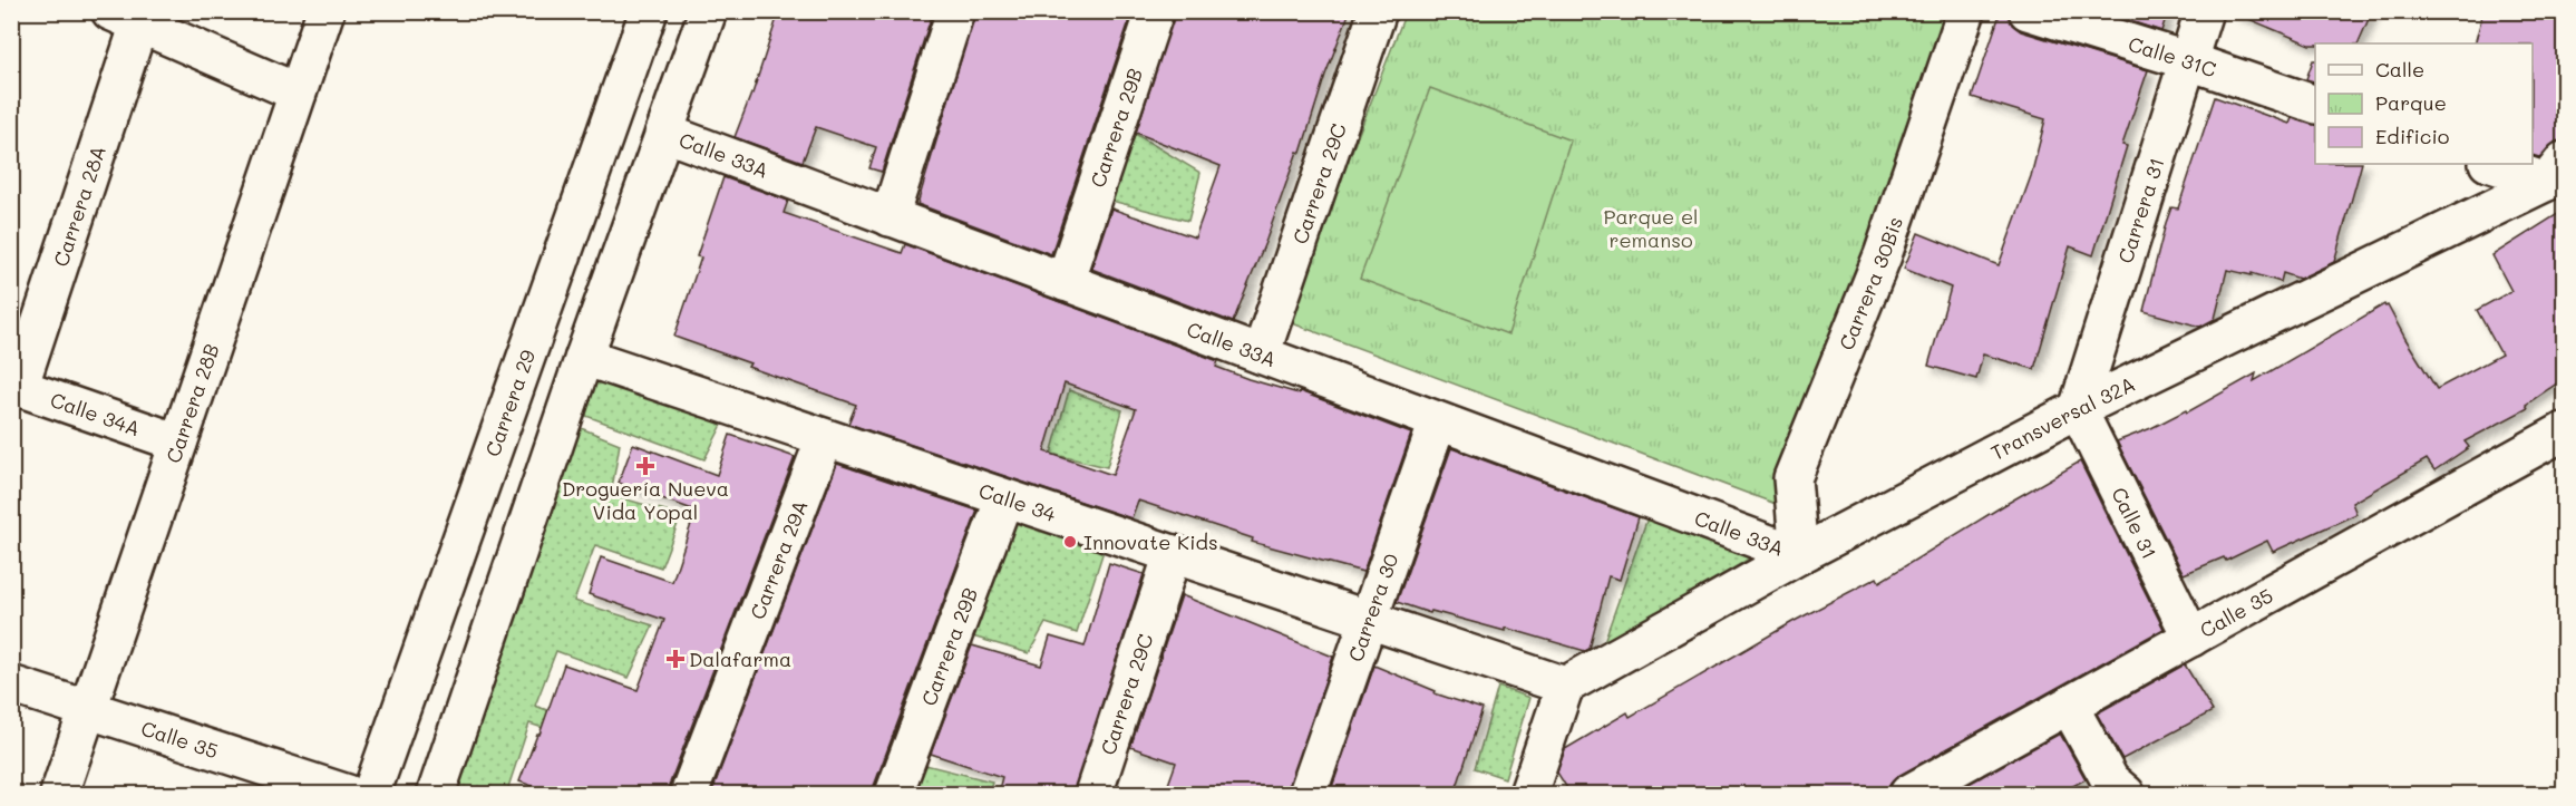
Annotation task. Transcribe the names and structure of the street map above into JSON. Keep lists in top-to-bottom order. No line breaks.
{"streets":{"street":["Calle 31C","Carrera 29B","Calle 33A","Carrera 29C","Carrera 28A","Carrera 31","Carrera 30Bis","Carrera 28B","Carrera 29","Calle 34A","Transversal 32A","Calle 34","Calle 31","Carrera 29A","Carrera 30","Calle 35"]},"crossings":[["Calle 31C","Carrera 31"],["Carrera 29B","Calle 33A"],["Carrera 29B","Calle 34"],["Calle 33A","Carrera 29C"],["Calle 33A","Carrera 30Bis"],["Calle 33A","Transversal 32A"],["Calle 33A","Carrera 30"],["Carrera 29C","Calle 34"],["Carrera 28A","Calle 34A"],["Carrera 31","Transversal 32A"],["Carrera 31","Calle 31"],["Carrera 30Bis","Transversal 32A"],["Carrera 28B","Calle 34A"],["Carrera 28B","Calle 35"],["Transversal 32A","Calle 34"],["Transversal 32A","Calle 31"],["Calle 34","Carrera 29A"],["Calle 34","Carrera 30"],["Calle 31","Calle 35"]],"parks":["Parque el remanso"],"places":{"health":["Droguería Nueva Vida Yopal","Dalafarma"],"other":["Innovate Kids"]},"legend":["Calle","Parque","Edificio"]}
